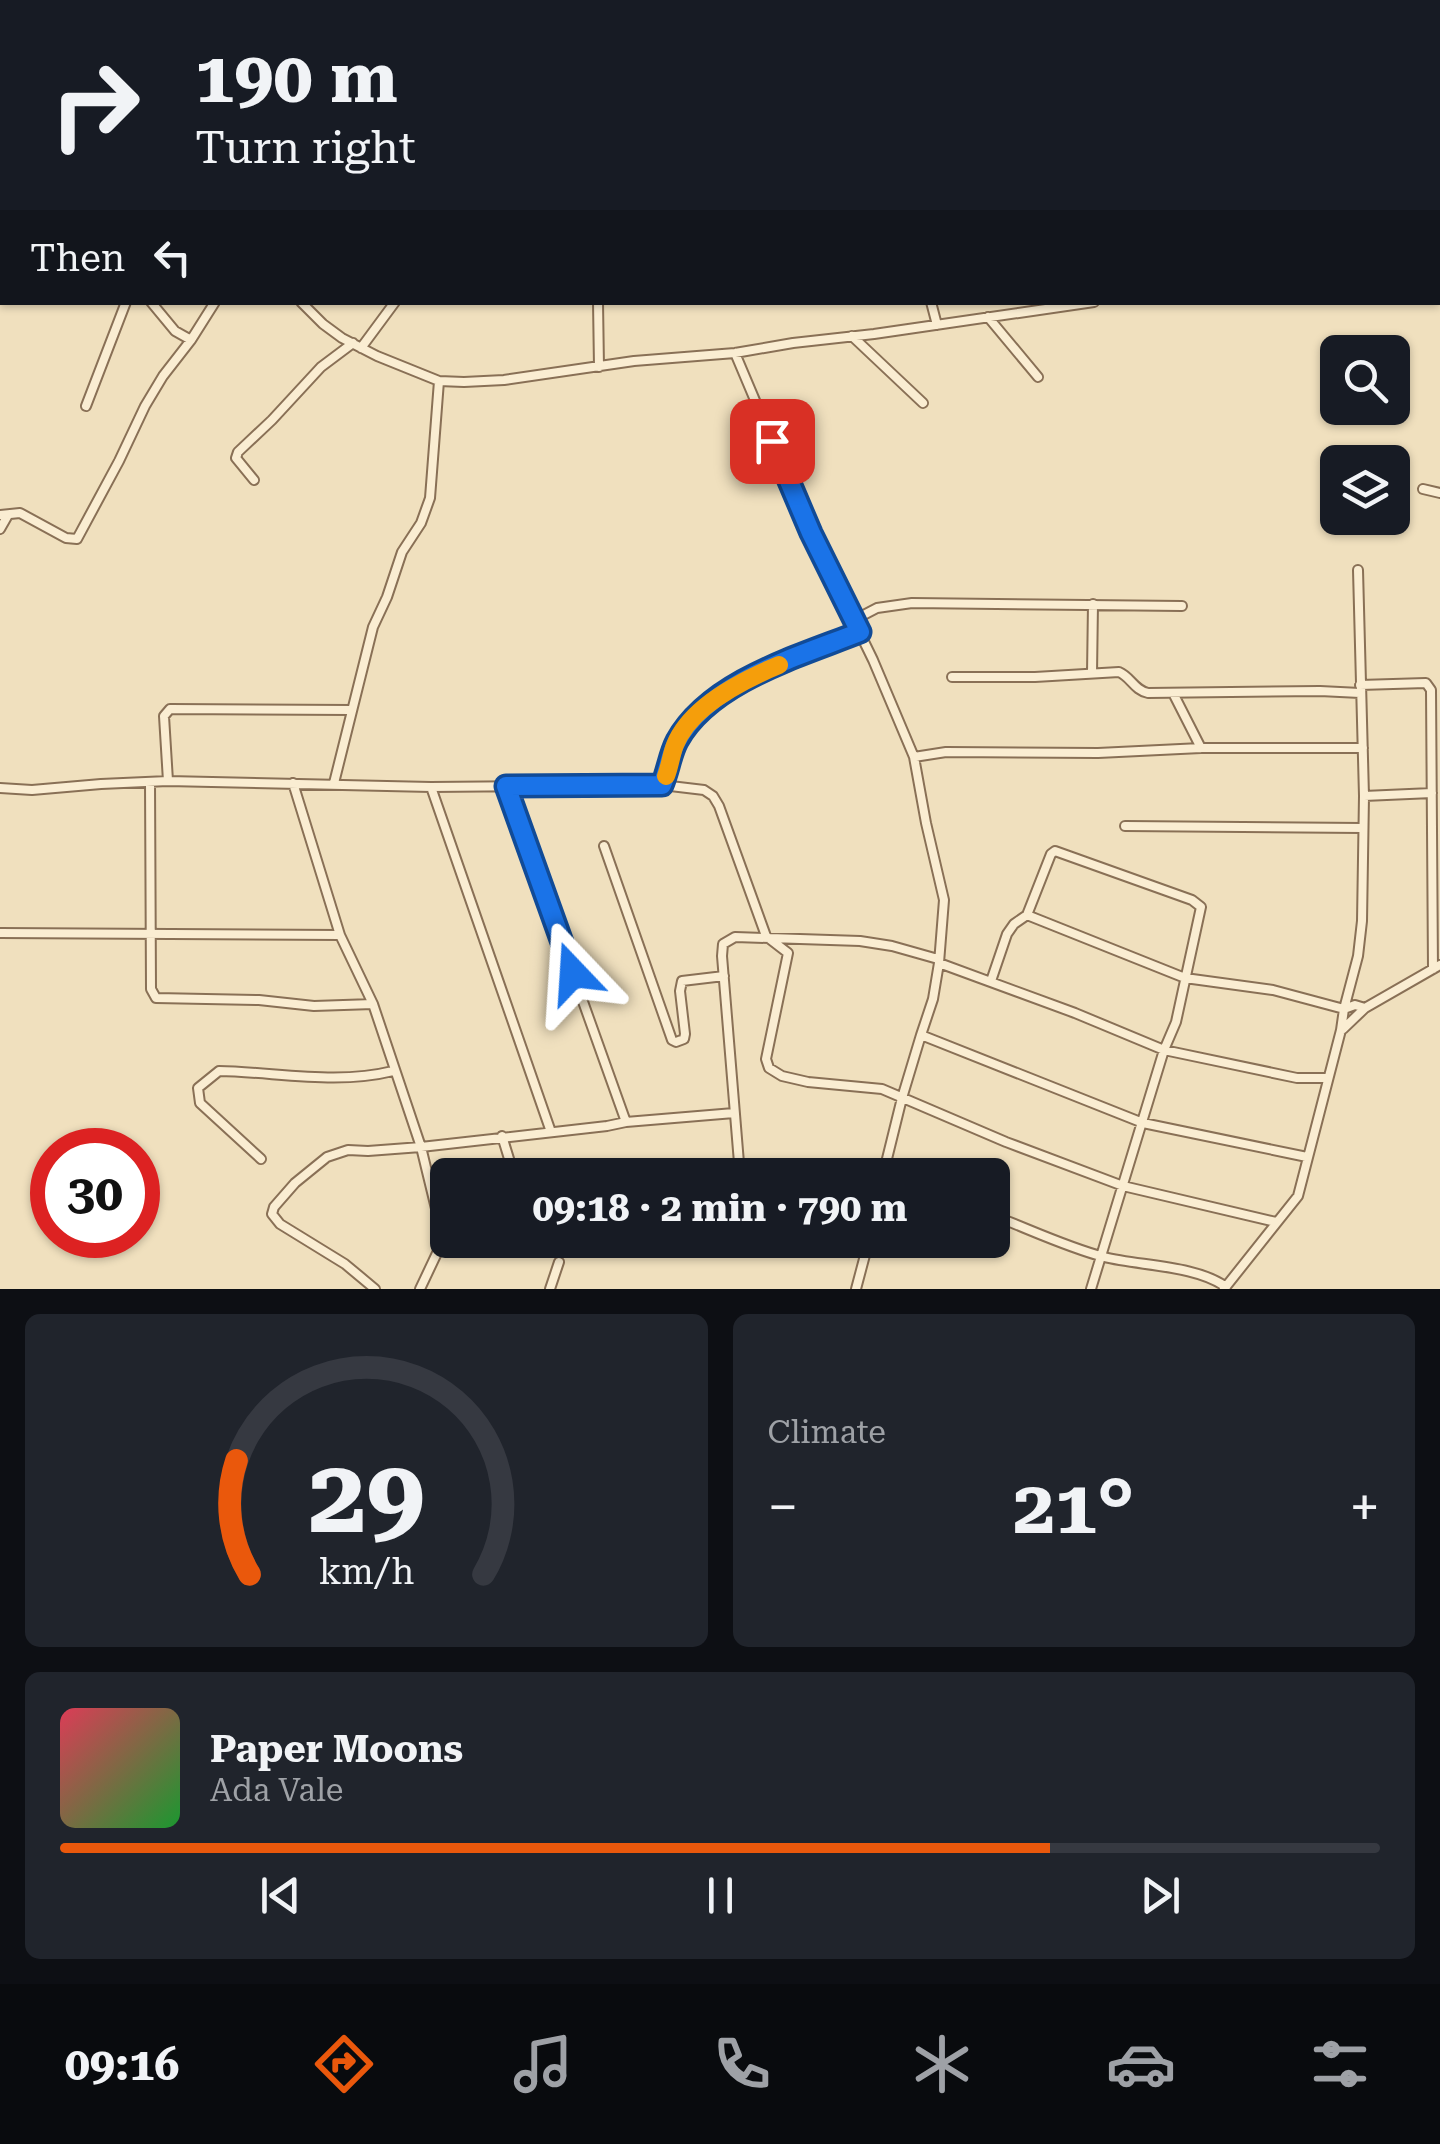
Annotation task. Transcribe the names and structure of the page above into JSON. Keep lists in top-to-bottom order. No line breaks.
{"page":{"turn":["190 m","Turn right"],"then":"Then","limit":"30","trip":"09:18 · 2 min · 790 m","tile":"Climate","heat":["−","21°","+"],"song":["Paper Moons","Ada Vale"],"tabs":"09:16","gauge":["29","km/h"]}}
